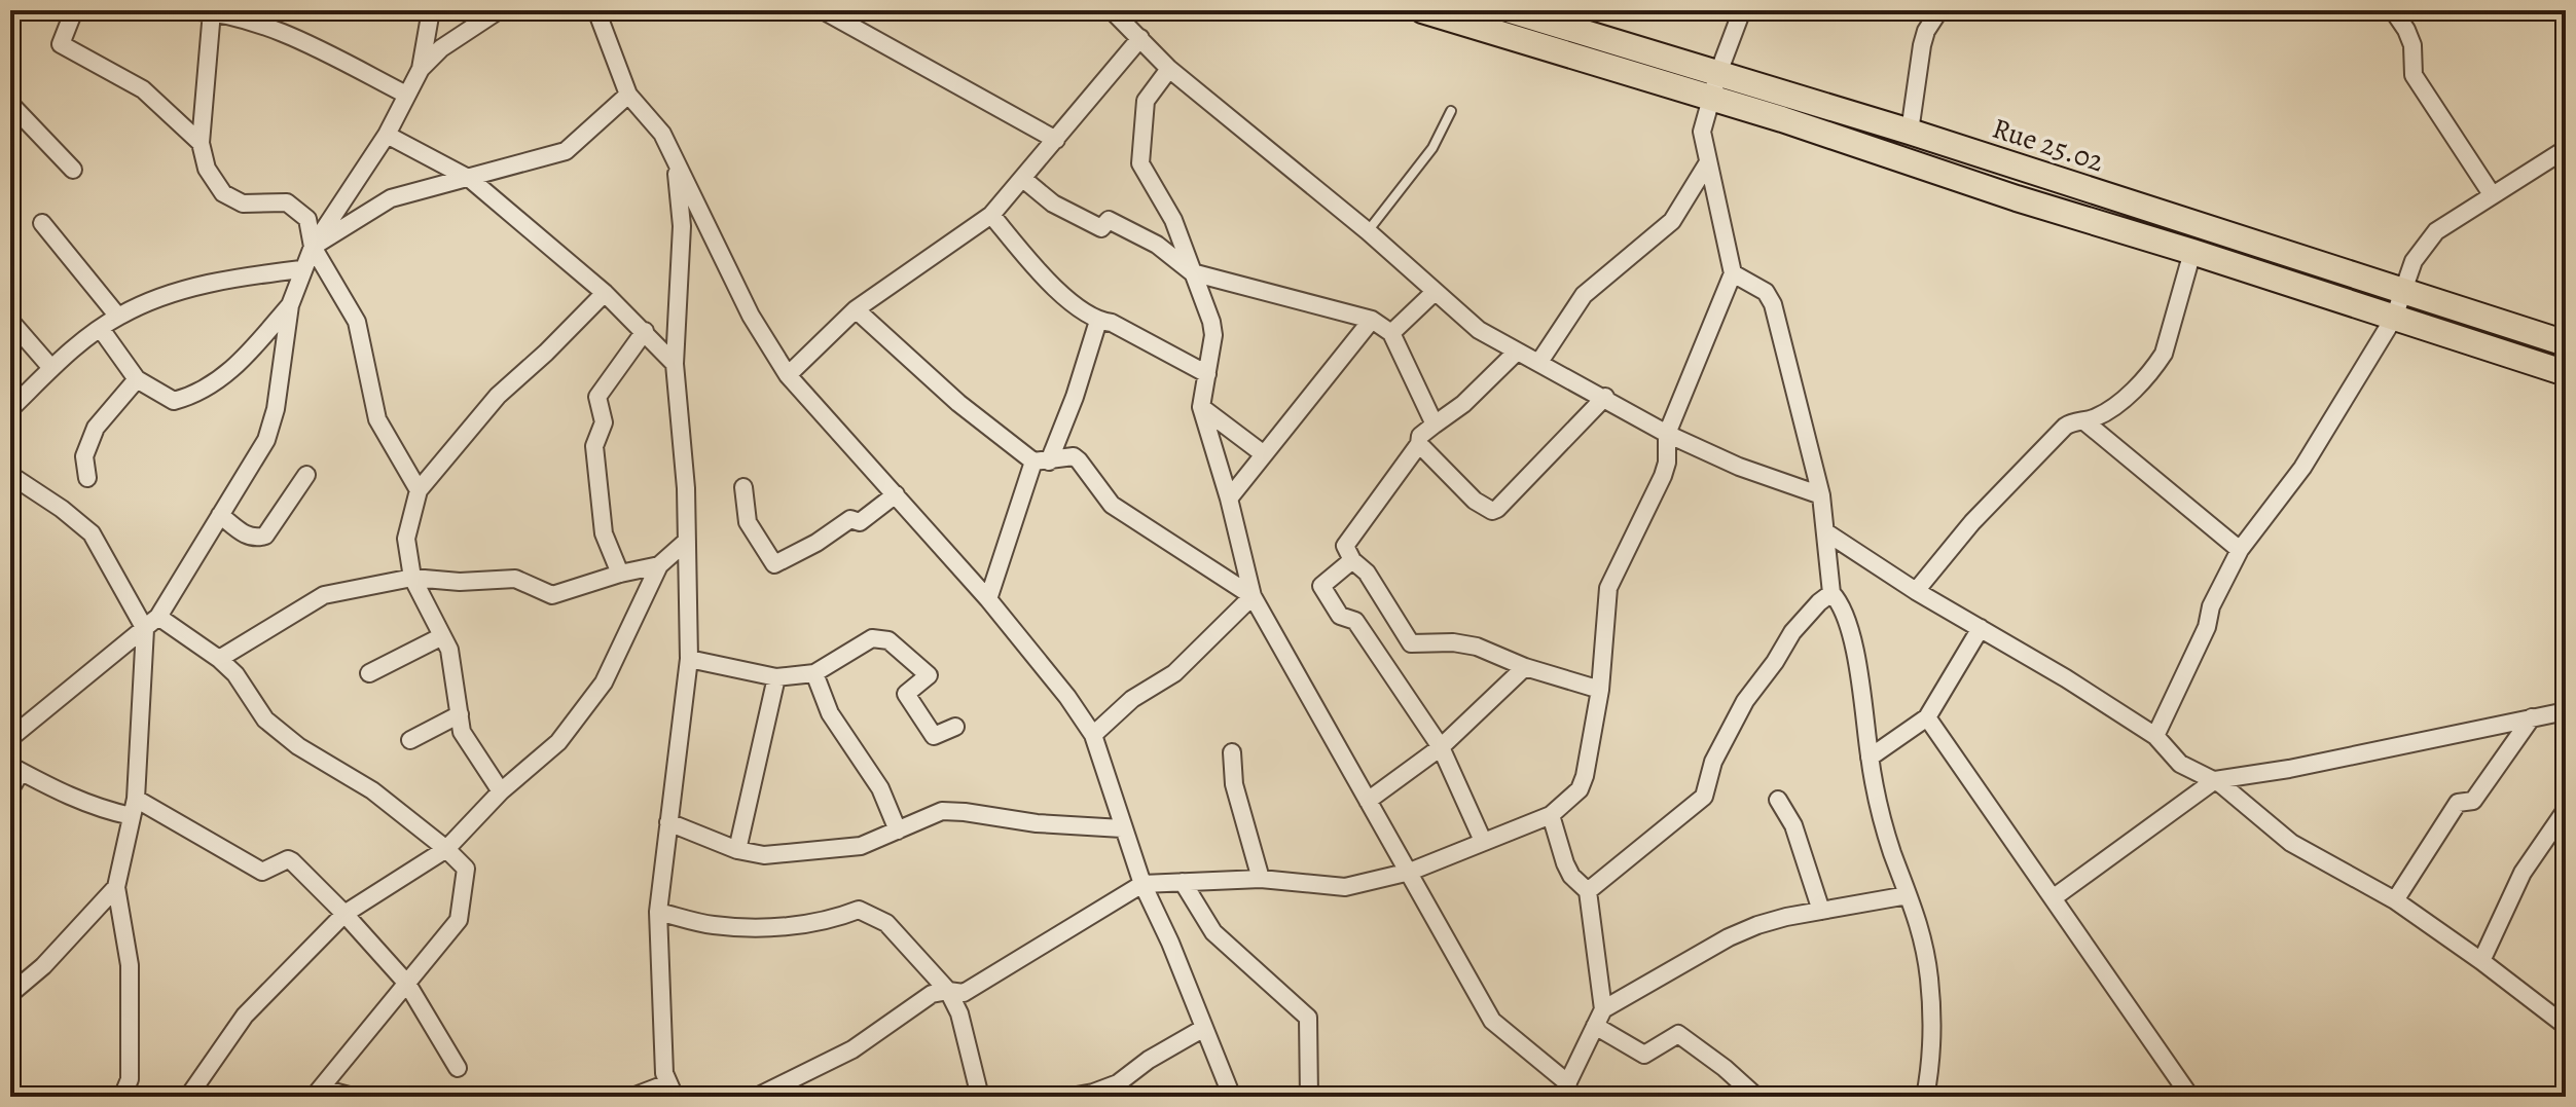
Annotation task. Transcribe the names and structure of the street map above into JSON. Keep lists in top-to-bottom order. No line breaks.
{"streets":{"main road":["Rue 25.02"]}}
